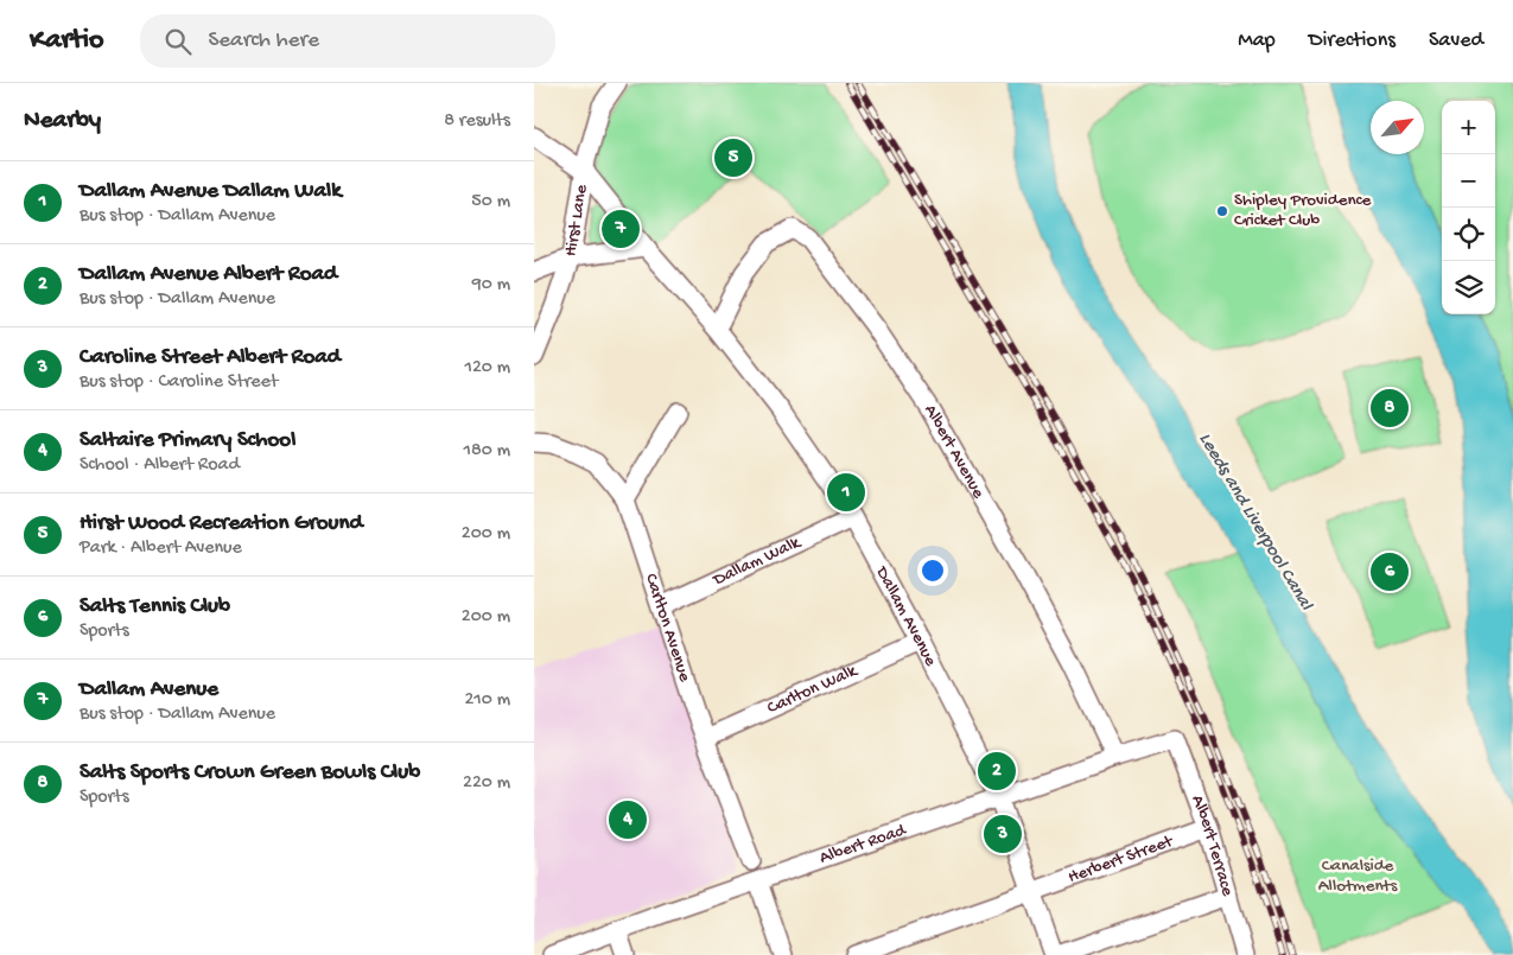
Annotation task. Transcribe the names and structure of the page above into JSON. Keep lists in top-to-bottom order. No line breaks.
{"streets":{"street":["Hirst Lane","Albert Avenue","Dallam Walk","Dallam Avenue","Carlton Avenue","Carlton Walk","Albert Road","Albert Terrace","Herbert Street"]},"crossings":[["Hirst Lane","Dallam Avenue"],["Albert Avenue","Dallam Avenue"],["Albert Avenue","Albert Road"],["Dallam Walk","Dallam Avenue"],["Dallam Walk","Carlton Avenue"],["Dallam Avenue","Carlton Walk"],["Dallam Avenue","Albert Road"],["Dallam Avenue","Herbert Street"],["Carlton Avenue","Carlton Walk"],["Albert Road","Albert Terrace"],["Albert Terrace","Herbert Street"]],"water":["Leeds and Liverpool Canal"],"parks":["Canalside Allotments"],"places":["Shipley Providence Cricket Club"],"north":"top right","page":{"header":"Kartio","search":"Search here","nav":["Map","Directions","Saved"],"heading":["Nearby","8 results"],"map_buttons":["+","−"],"pins":["5","7","8","1","6","2","4","3"],"list":[{"mark":"1","name":"Dallam Avenue Dallam Walk","note":"Bus stop · Dallam Avenue","value":"50 m"},{"mark":"2","name":"Dallam Avenue Albert Road","note":"Bus stop · Dallam Avenue","value":"90 m"},{"mark":"3","name":"Caroline Street Albert Road","note":"Bus stop · Caroline Street","value":"120 m"},{"mark":"4","name":"Saltaire Primary School","note":"School · Albert Road","value":"180 m"},{"mark":"5","name":"Hirst Wood Recreation Ground","note":"Park · Albert Avenue","value":"200 m"},{"mark":"6","name":"Salts Tennis Club","note":"Sports","value":"200 m"},{"mark":"7","name":"Dallam Avenue","note":"Bus stop · Dallam Avenue","value":"210 m"},{"mark":"8","name":"Salts Sports Crown Green Bowls Club","note":"Sports","value":"220 m"}]}}
